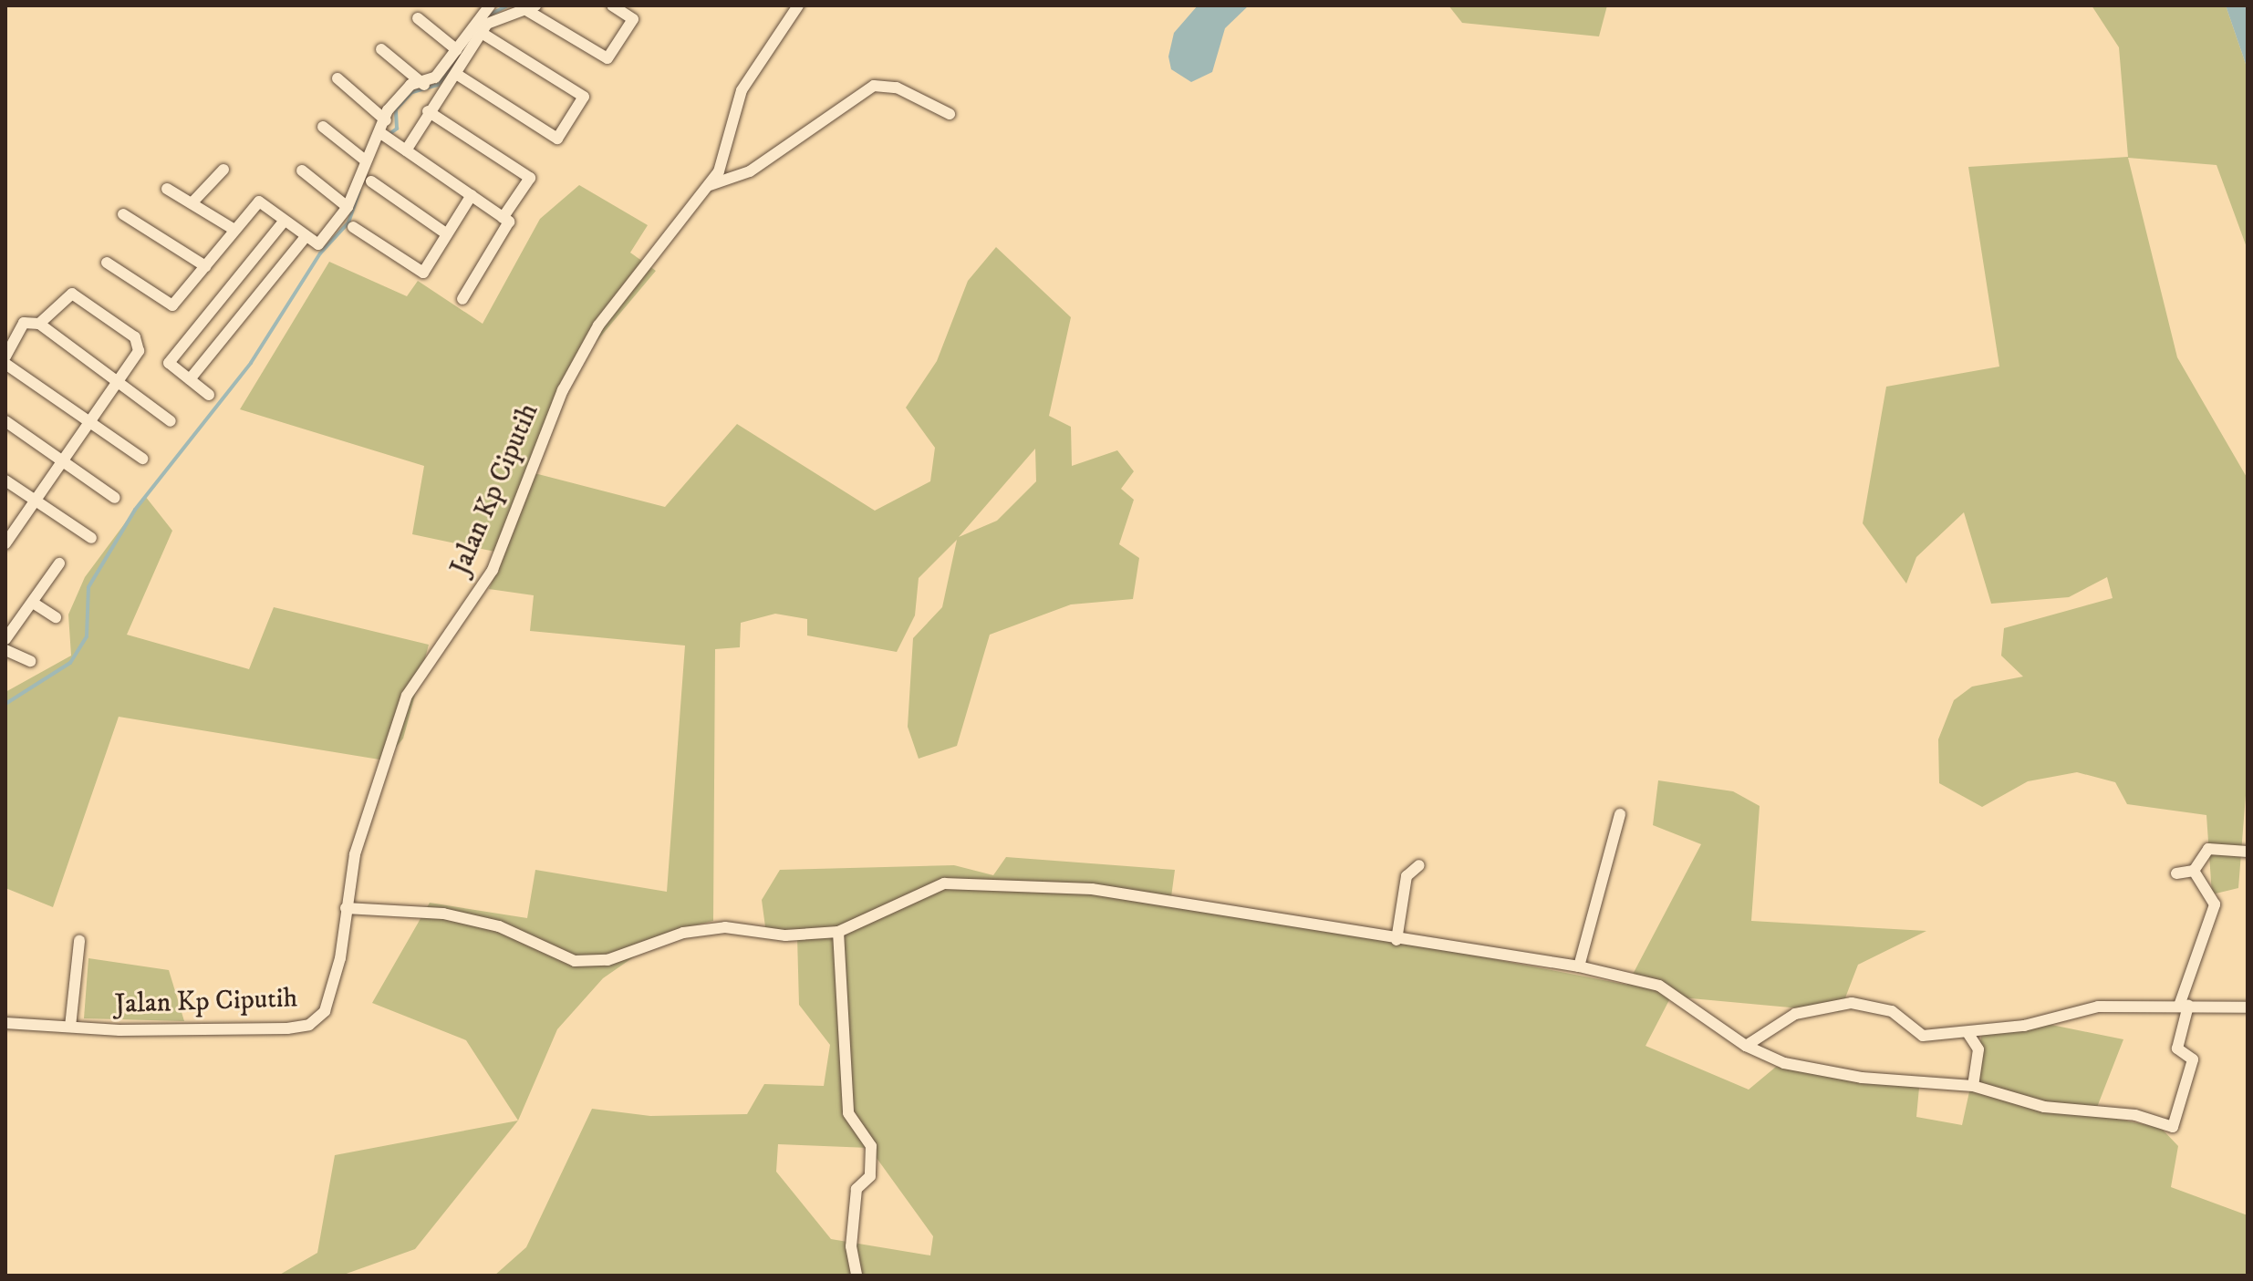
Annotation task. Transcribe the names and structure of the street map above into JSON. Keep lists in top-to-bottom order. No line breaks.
{"streets":{"street":["Jalan Kp Ciputih"]}}
